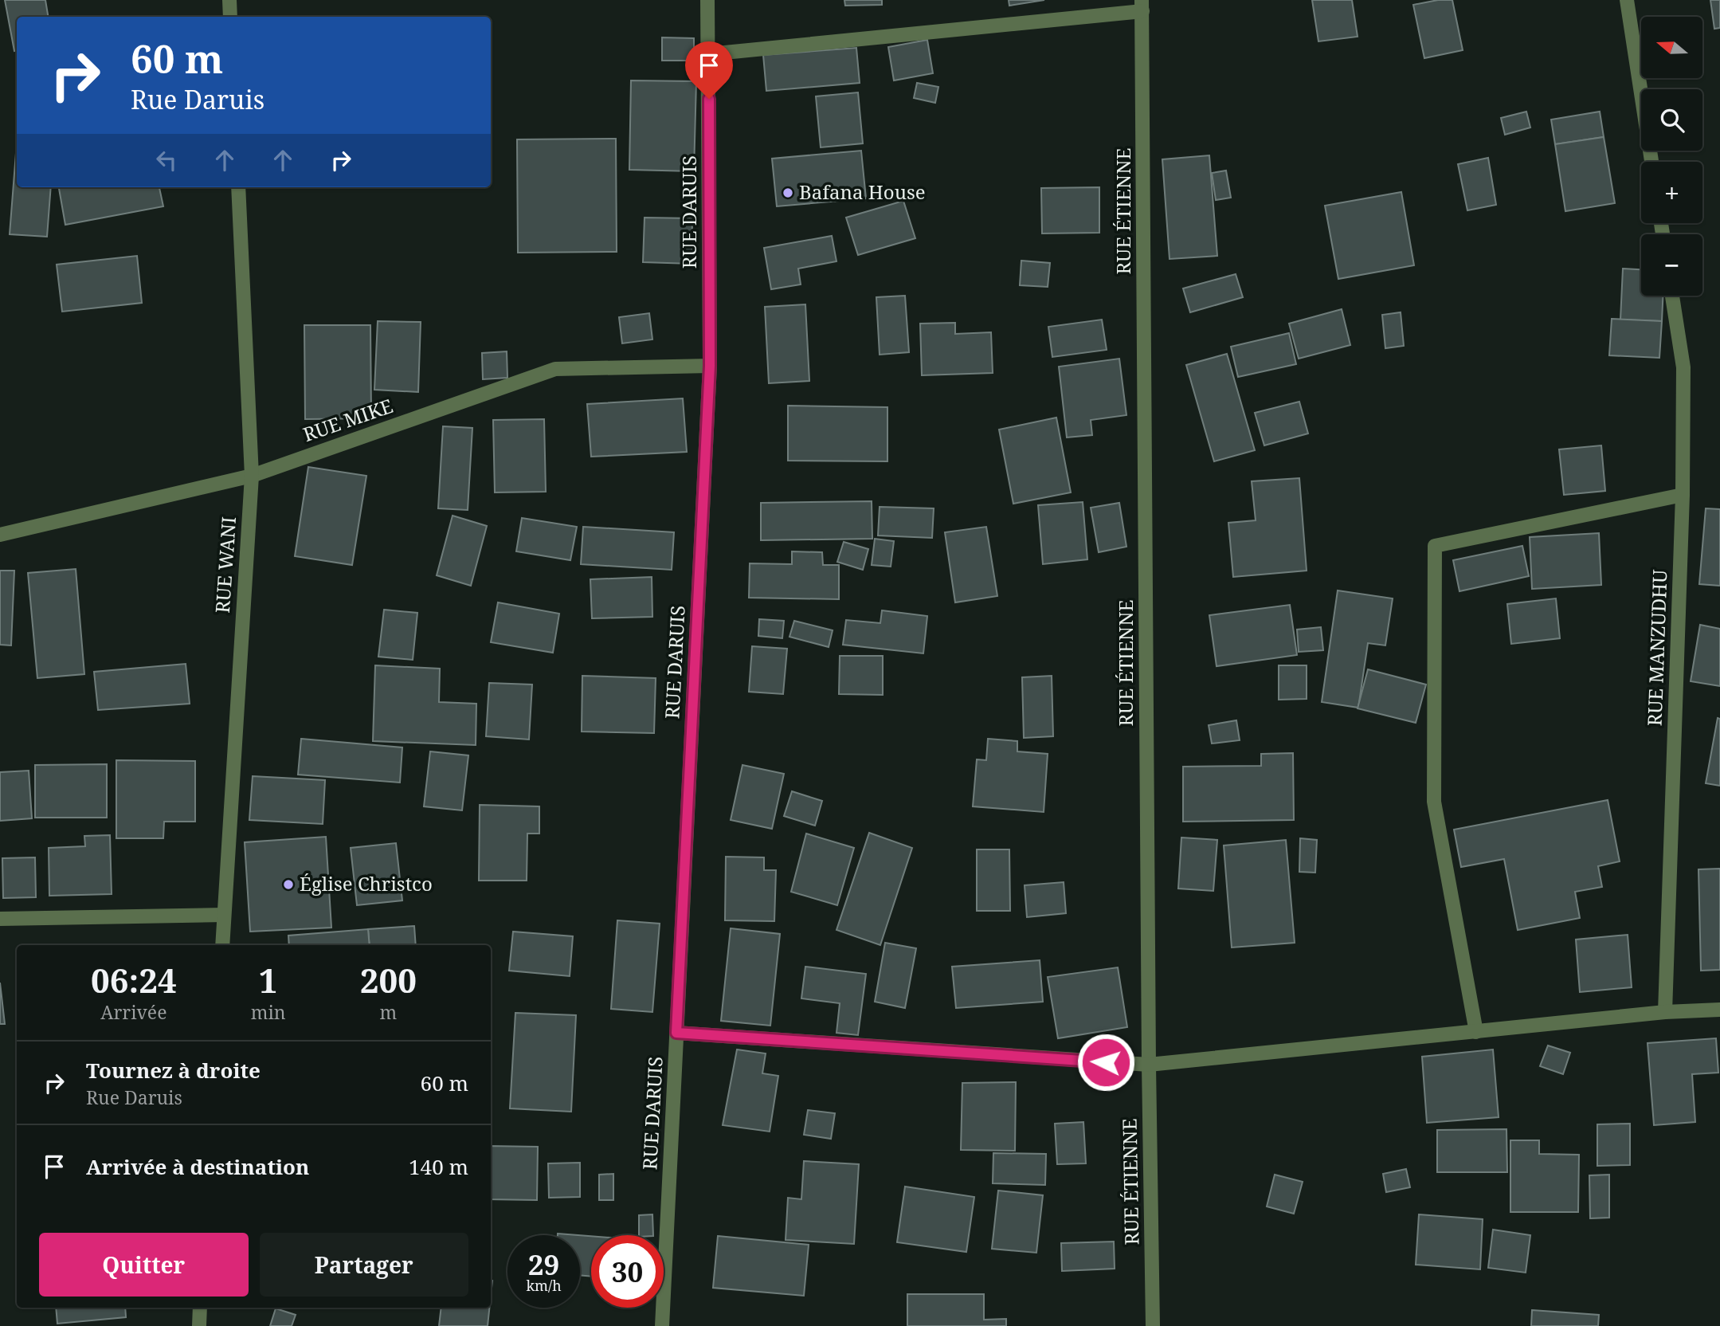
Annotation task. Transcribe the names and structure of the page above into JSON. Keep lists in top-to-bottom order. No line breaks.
{"streets":{"street":["RUE ÉTIENNE","RUE DARUIS","RUE MIKE","RUE WANI","RUE MANZUDHU"]},"crossings":[["RUE DARUIS","RUE MIKE"],["RUE MIKE","RUE WANI"]],"places":["Bafana House","Église Christco"],"north":"left","page":{"map_buttons":["+","−"],"turn":["60 m","Rue Daruis"],"eta":["06:24","Arrivée","1","min","200","m"],"list":[{"name":"Tournez à droite","note":"Rue Daruis","value":"60 m"},{"name":"Arrivée à destination","value":"140 m"}],"buttons":["Quitter","Partager"],"speed":"29 km/h","limit":"30"}}
